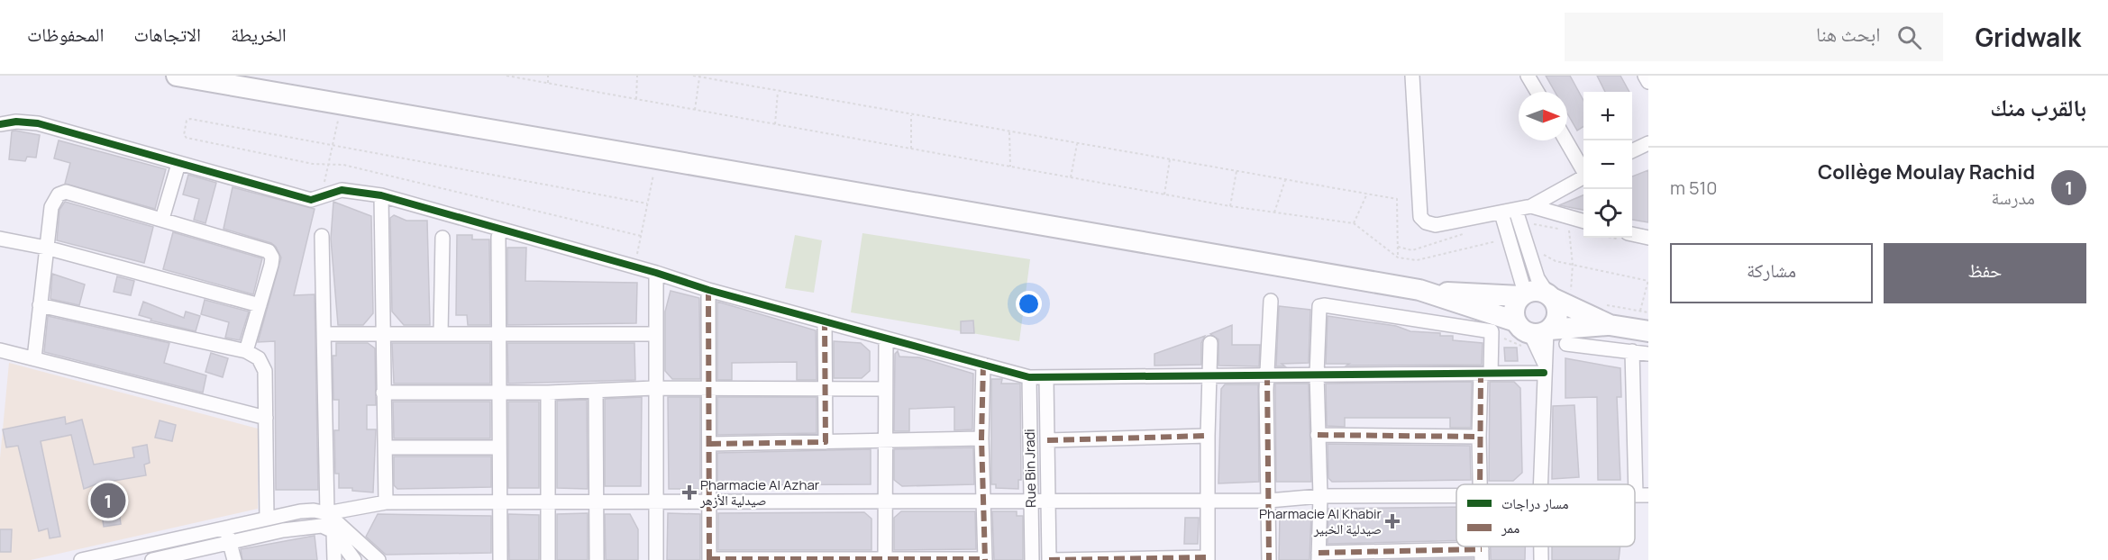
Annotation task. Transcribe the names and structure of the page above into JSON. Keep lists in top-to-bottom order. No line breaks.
{"streets":{"street":["Rue Bin Jradi"]},"places":{"health":["Pharmacie Al Azhar صيدلية الأزهر","Pharmacie Al Khabir صيدلية الخبير"]},"legend":["مسار دراجات","ممر"],"north":"right","page":{"header":"Gridwalk","search":"ابحث هنا","nav":["الخريطة","الاتجاهات","المحفوظات"],"heading":"بالقرب منك","map_buttons":["+","−"],"list":[{"mark":"1","name":"Collège Moulay Rachid","note":"مدرسة","value":"510 m"}],"buttons":["حفظ","مشاركة"],"pins":"1"}}
